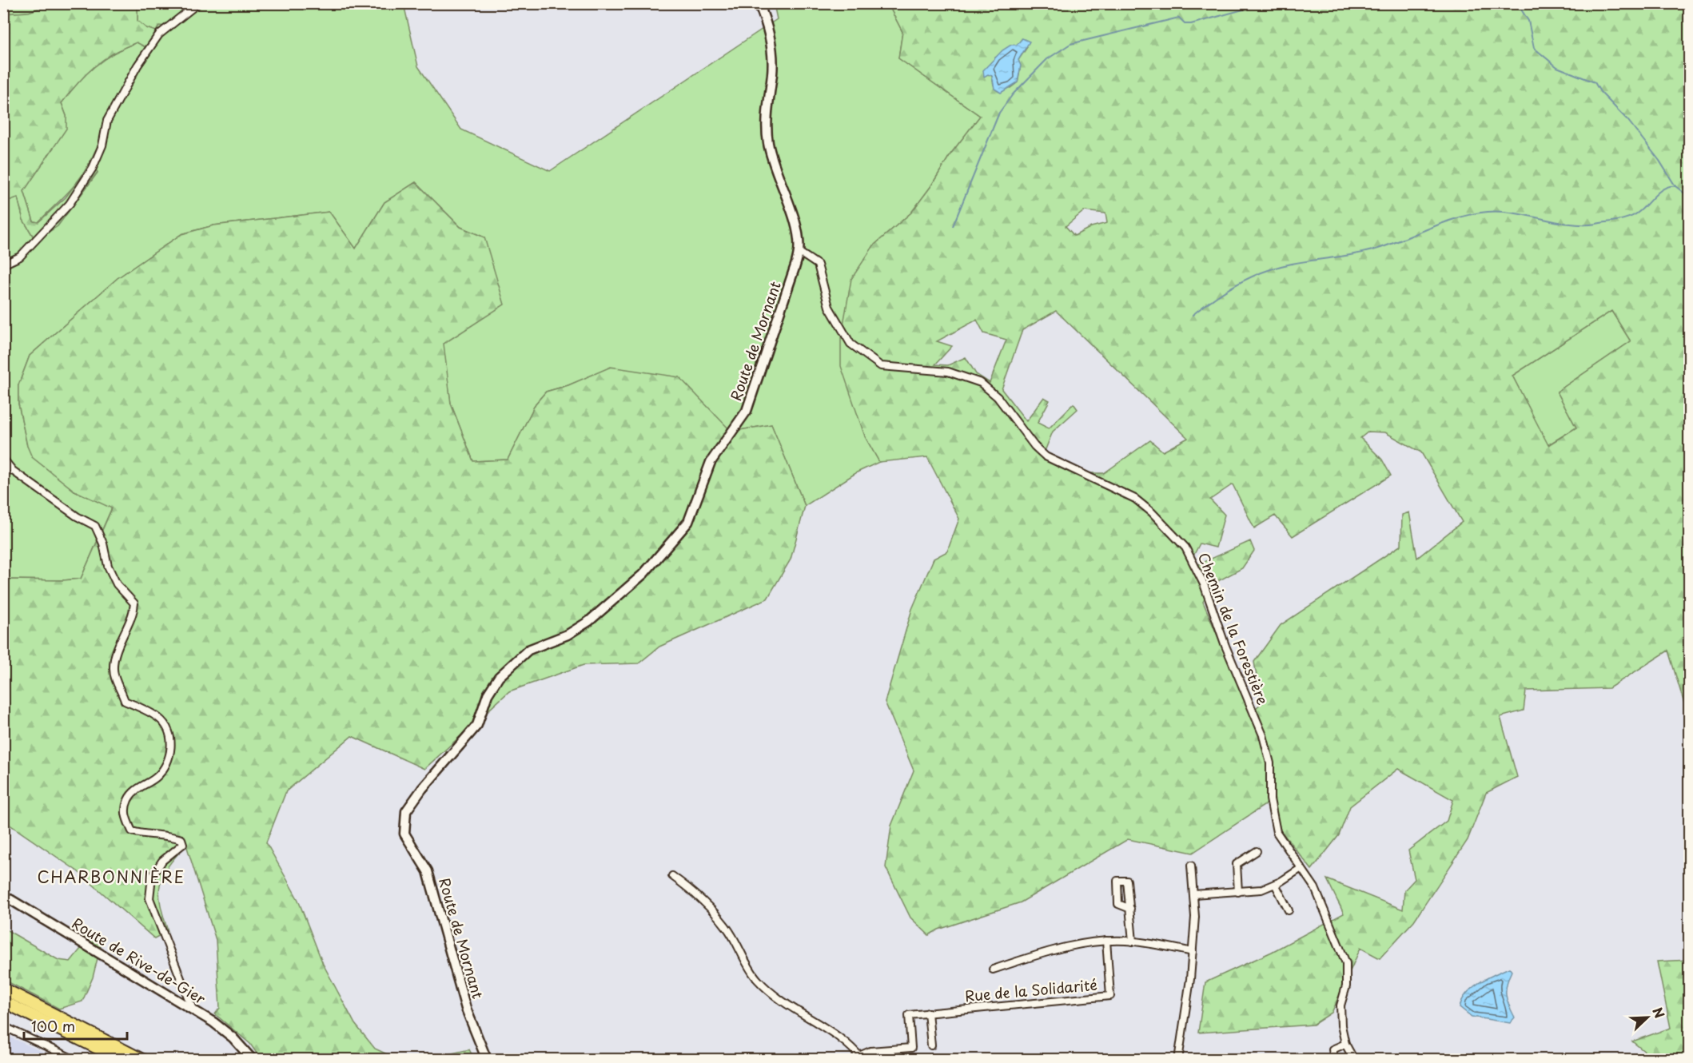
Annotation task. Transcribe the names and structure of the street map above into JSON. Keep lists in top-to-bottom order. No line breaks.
{"streets":{"main road":["Route de Mornant","Route de Rive-de-Gier"],"street":["Chemin de la Forestière","Rue de la Solidarité"]},"crossings":[["Route de Mornant","Chemin de la Forestière"]],"districts":["CHARBONNIÈRE"],"scale_bar":"100 m","north":"top right"}
